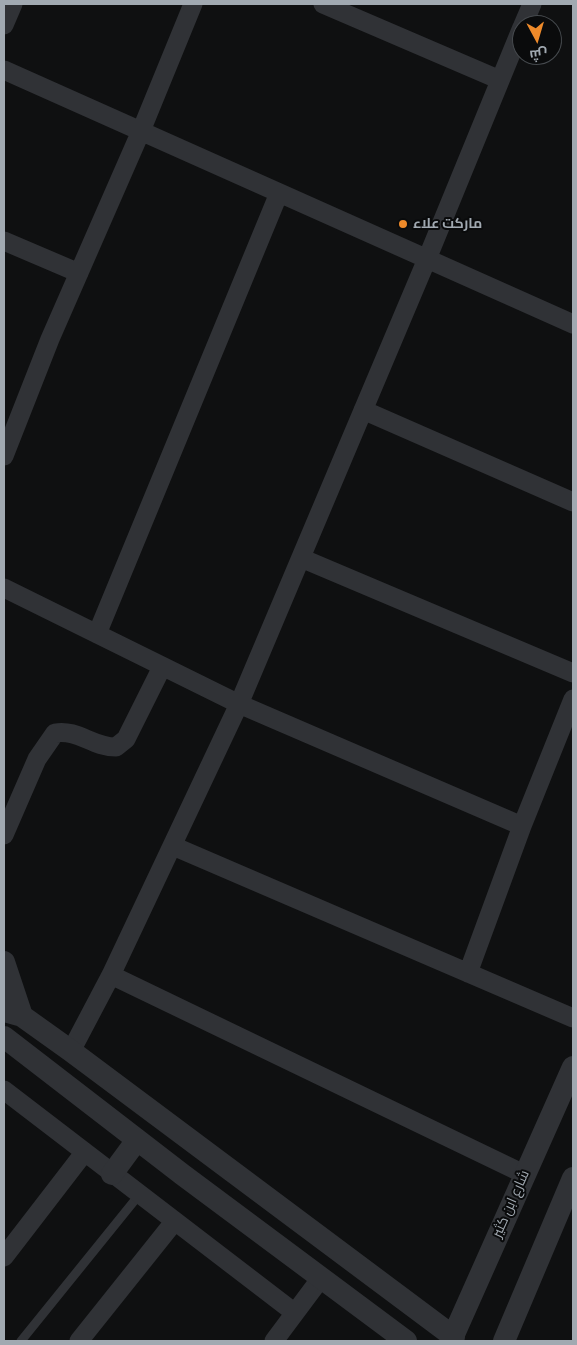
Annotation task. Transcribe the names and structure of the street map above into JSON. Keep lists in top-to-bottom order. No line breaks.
{"streets":{"street":["شارع ابن كثير"]},"places":["ماركت علاء"],"north":"bottom"}
